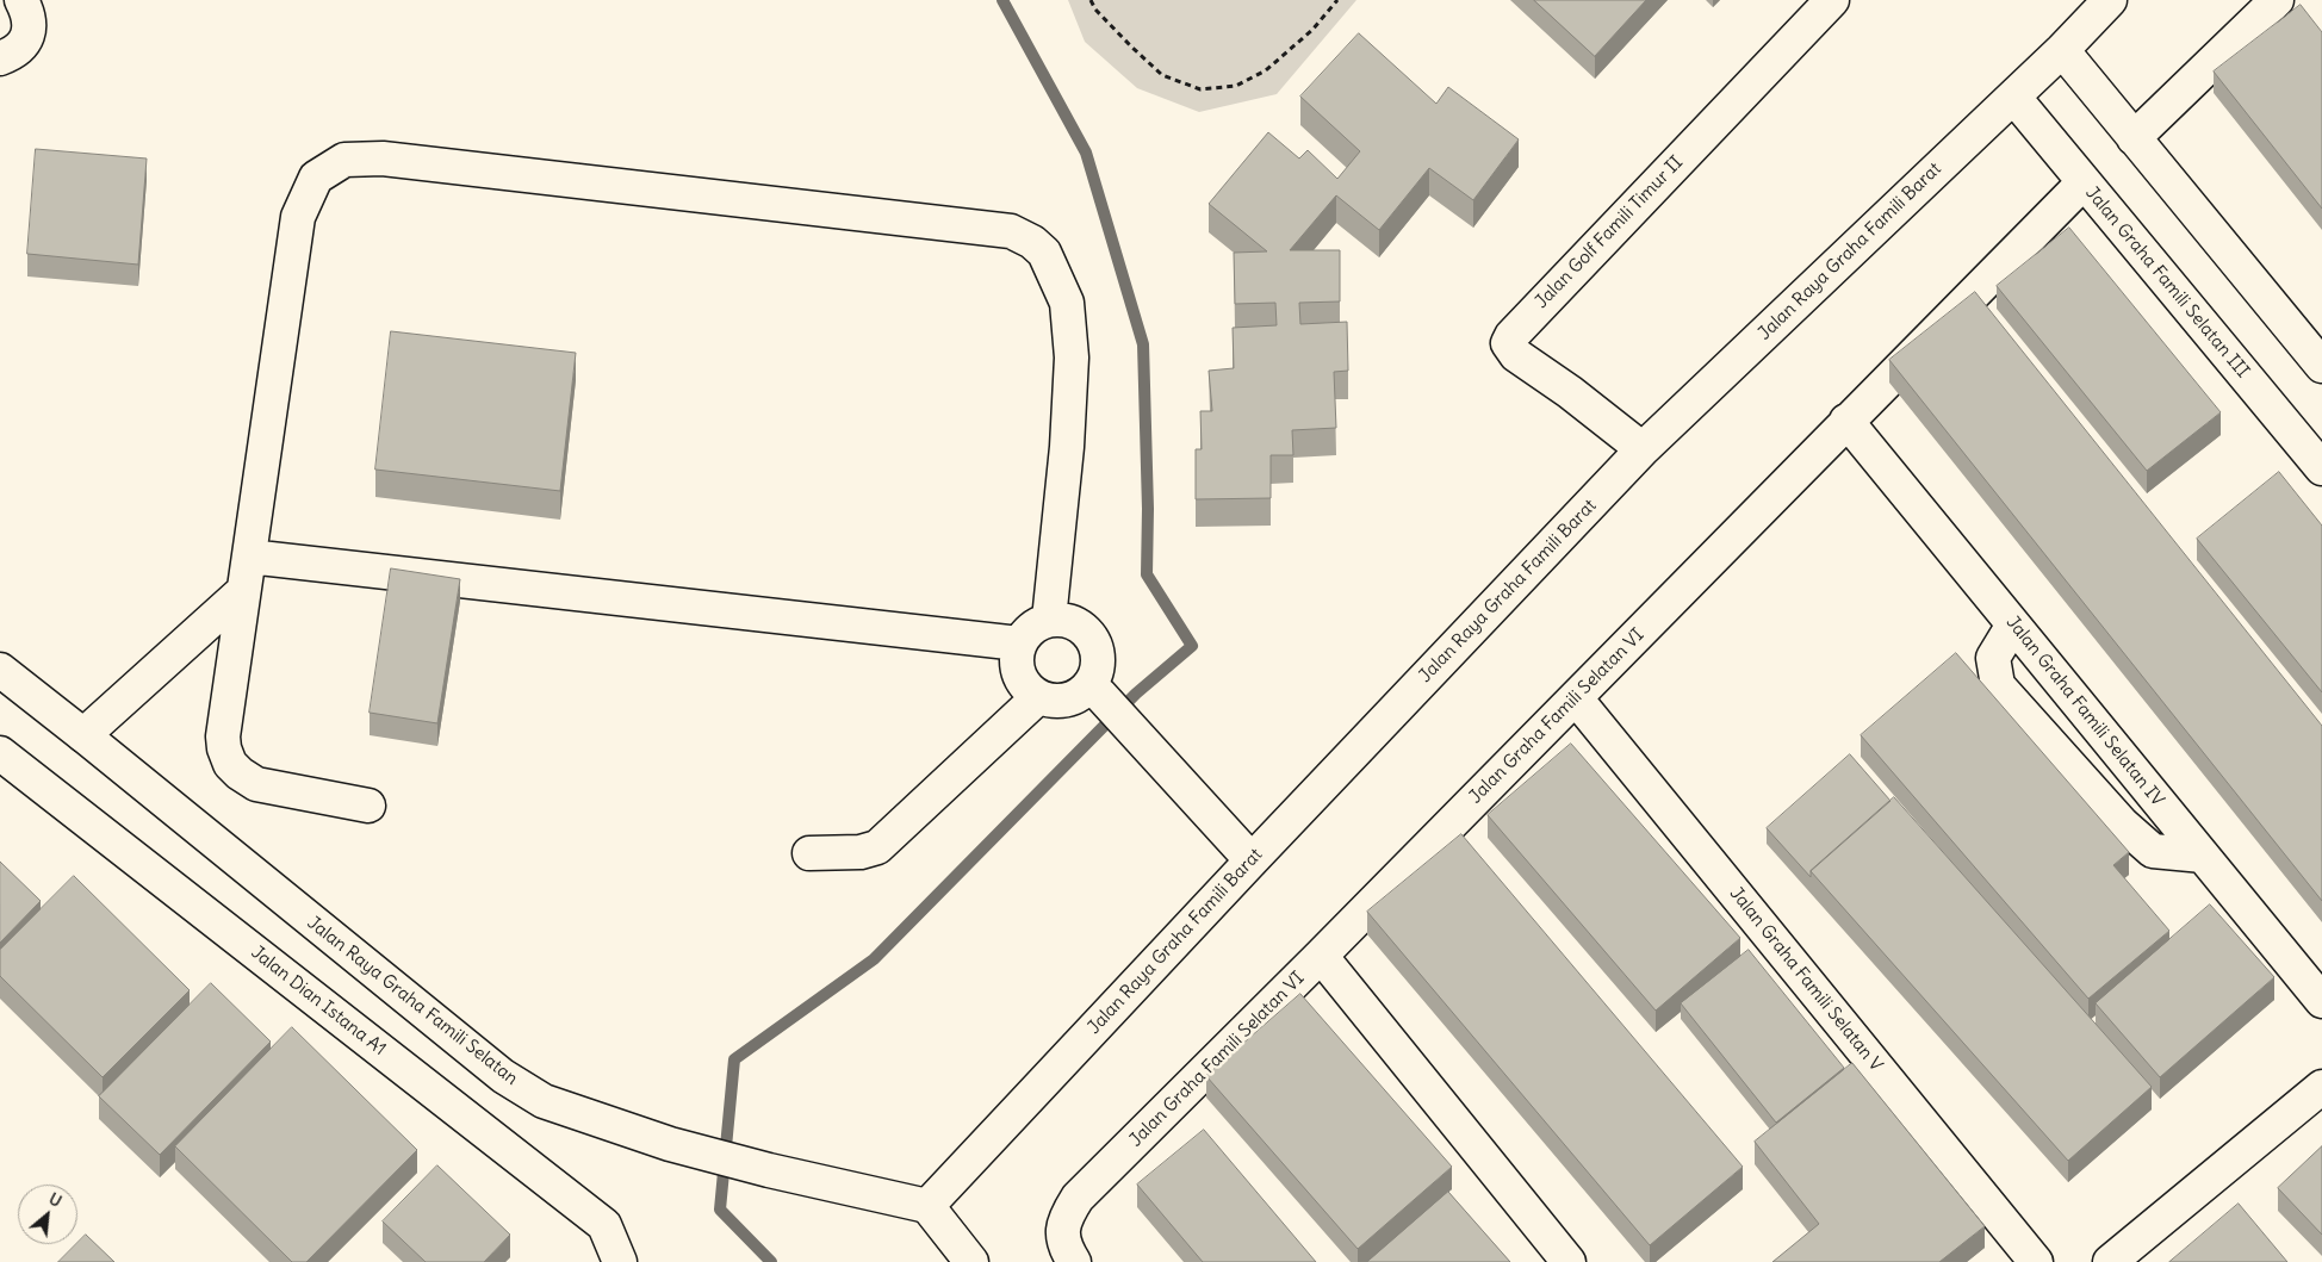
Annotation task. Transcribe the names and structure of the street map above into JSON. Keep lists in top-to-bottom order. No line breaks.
{"streets":{"street":["Jalan Golf Famili Timur II","Jalan Raya Graha Famili Barat","Jalan Graha Famili Selatan III","Jalan Graha Famili Selatan IV","Jalan Graha Famili Selatan VI","Jalan Graha Famili Selatan V","Jalan Dian Istana A1","Jalan Raya Graha Famili Selatan"]},"crossings":[["Jalan Golf Famili Timur II","Jalan Raya Graha Famili Barat"],["Jalan Raya Graha Famili Barat","Jalan Graha Famili Selatan III"],["Jalan Raya Graha Famili Barat","Jalan Raya Graha Famili Selatan"],["Jalan Graha Famili Selatan III","Jalan Graha Famili Selatan VI"],["Jalan Graha Famili Selatan IV","Jalan Graha Famili Selatan VI"],["Jalan Graha Famili Selatan VI","Jalan Graha Famili Selatan V"]],"north":"top right"}
